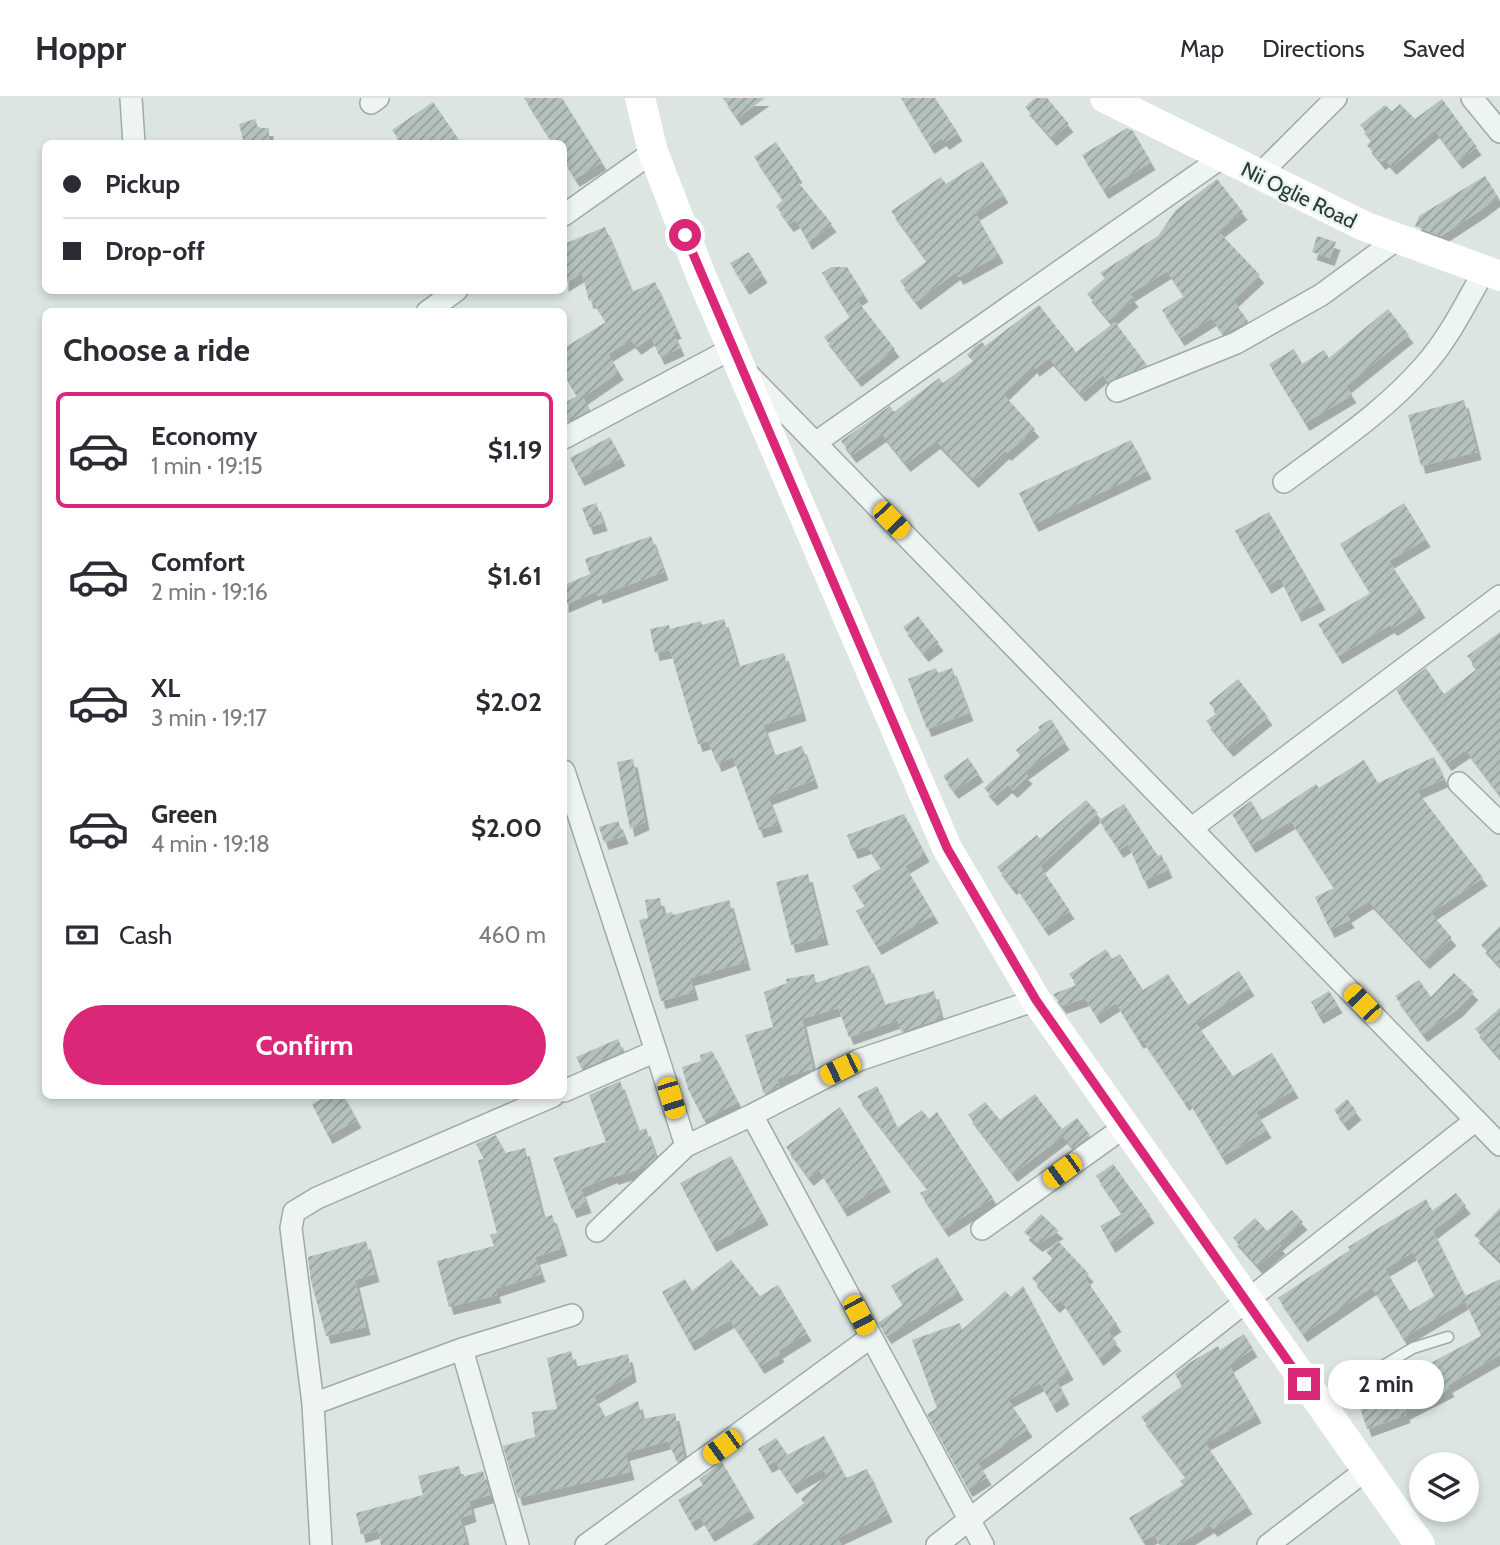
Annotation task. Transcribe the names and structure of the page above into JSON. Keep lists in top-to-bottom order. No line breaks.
{"streets":{"street":["Nii Oglie Road"]},"page":{"header":"Hoppr","nav":["Map","Directions","Saved"],"banner":["Pickup","Drop-off"],"heading":"Choose a ride","list":[{"name":"Economy","note":"1 min · 19:15","value":"$1.19"},{"name":"Comfort","note":"2 min · 19:16","value":"$1.61"},{"name":"XL","note":"3 min · 19:17","value":"$2.02"},{"name":"Green","note":"4 min · 19:18","value":"$2.00"}],"pay":["Cash","460 m"],"buttons":"Confirm","bubble":"2 min"}}
